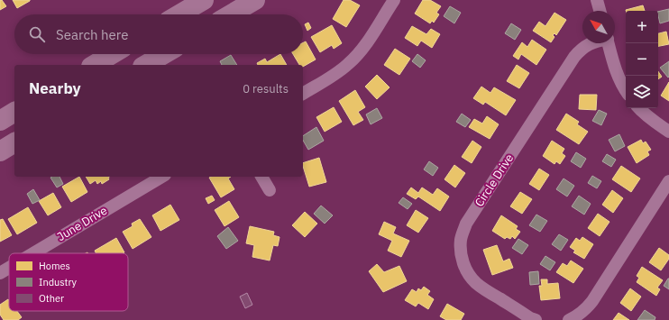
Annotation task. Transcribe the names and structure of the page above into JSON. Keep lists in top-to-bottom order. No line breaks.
{"streets":{"street":["Circle Drive","June Drive"]},"legend":["Homes","Industry","Other"],"north":"top left","page":{"map_buttons":["+","−"],"search":"Search here","heading":["Nearby","0 results"]}}
